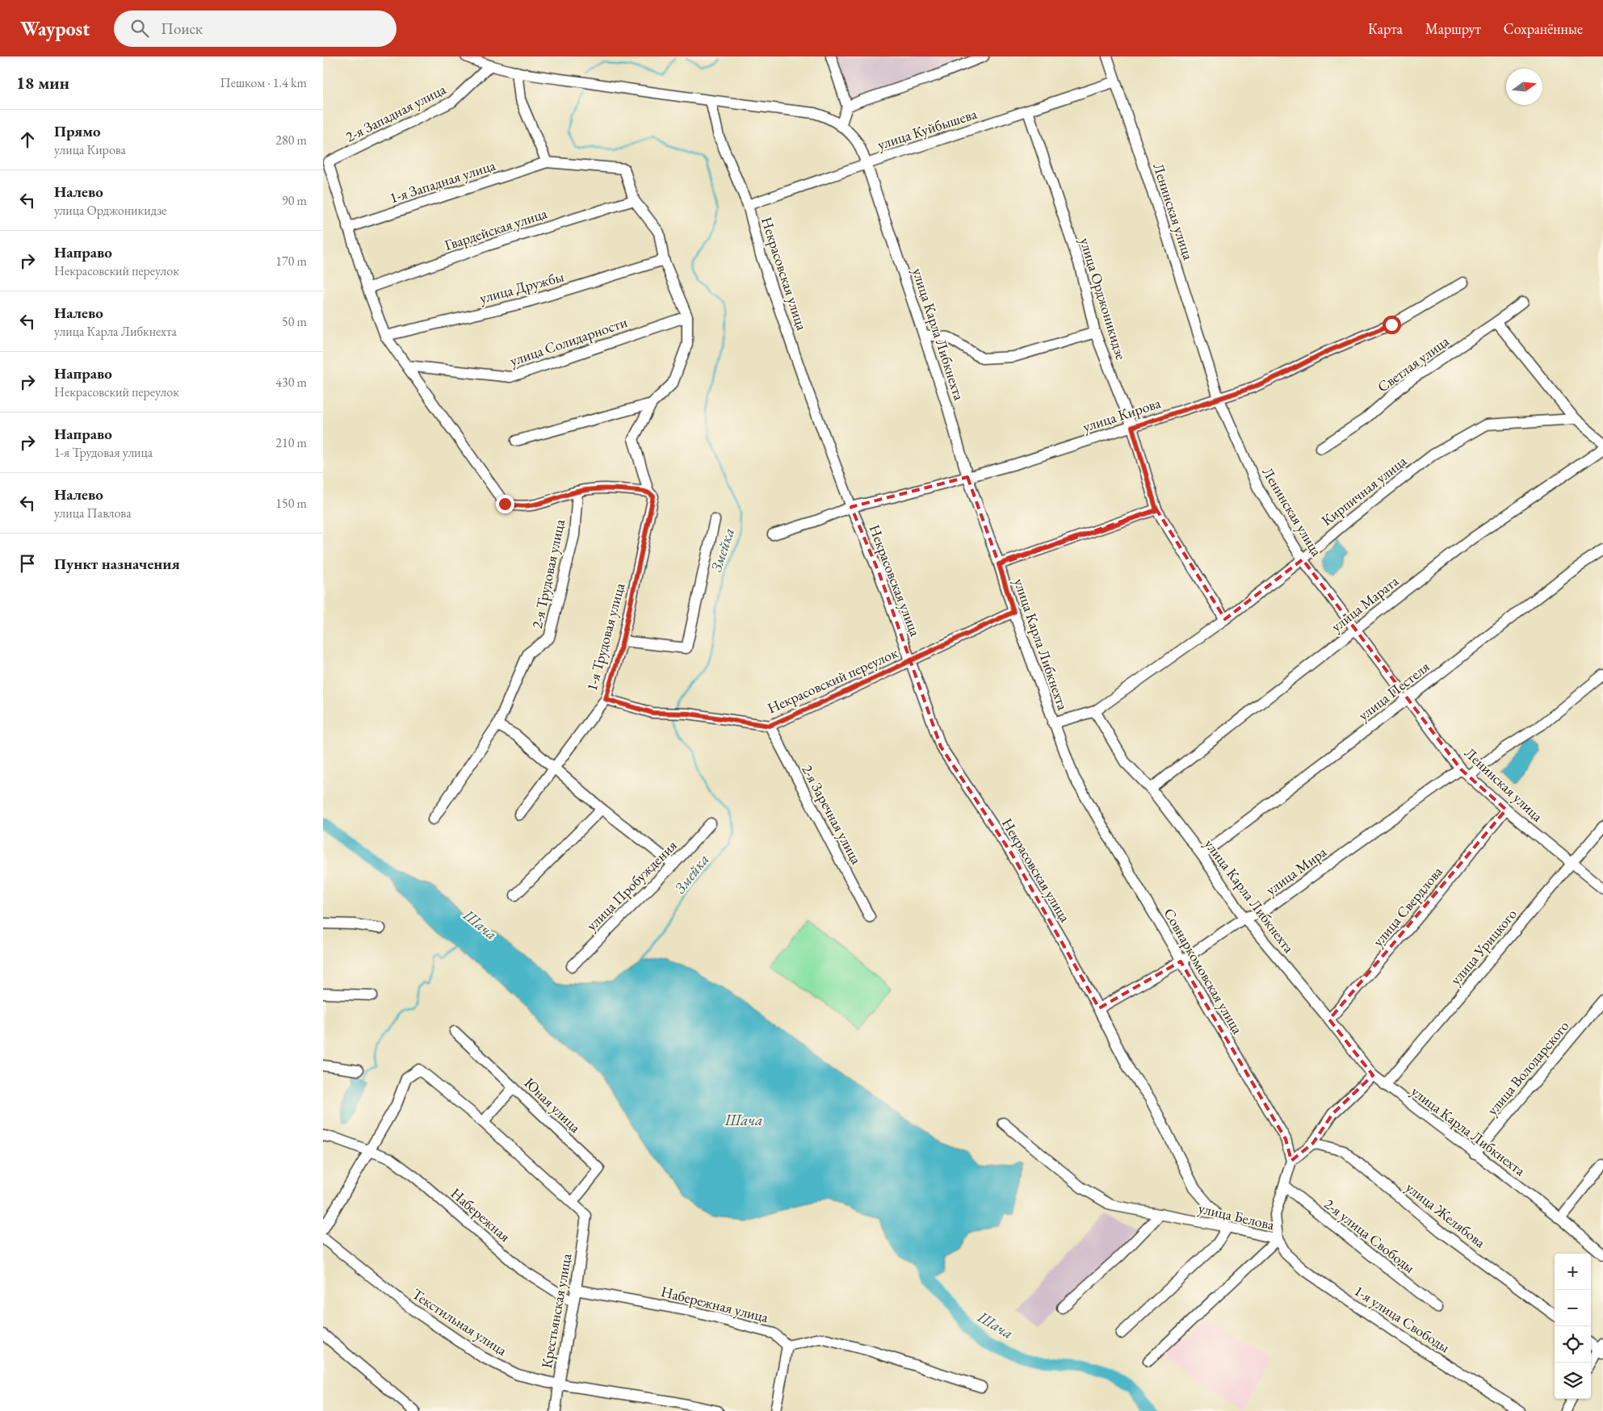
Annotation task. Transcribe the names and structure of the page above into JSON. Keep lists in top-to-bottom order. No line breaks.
{"streets":{"street":["2-я Западная улица","улица Куйбышева","1-я Западная улица","Ленинская улица","Гвардейская улица","Некрасовская улица","улица Дружбы","улица Орджоникидзе","улица Карла Либкнехта","улица Солидарности","Светлая улица","улица Кирова","Кирпичная улица","2-я Трудовая улица","улица Марата","1-я Трудовая улица","Некрасовский переулок","улица Пестеля","2-я Заречная улица","улица Мира","улица Пробуждения","улица Свердлова","улица Урицкого","Совнаркомовская улица","улица Володарского","Юная улица","Набережная","улица Желябова","улица Белова","2-я улица Свободы","Набережная улица","Крестьянская улица","1-я улица Свободы","Текстильная улица"]},"crossings":[["2-я Западная улица","1-я Западная улица"],["2-я Западная улица","улица Карла Либкнехта"],["улица Куйбышева","Ленинская улица"],["улица Куйбышева","Некрасовская улица"],["улица Куйбышева","улица Орджоникидзе"],["улица Куйбышева","улица Карла Либкнехта"],["Ленинская улица","улица Кирова"],["Ленинская улица","Кирпичная улица"],["Ленинская улица","улица Марата"],["Ленинская улица","улица Пестеля"],["Ленинская улица","улица Мира"],["Ленинская улица","улица Свердлова"],["Ленинская улица","улица Урицкого"],["Некрасовская улица","улица Карла Либкнехта"],["Некрасовская улица","улица Кирова"],["Некрасовская улица","Некрасовский переулок"],["Некрасовская улица","улица Мира"],["Некрасовская улица","улица Белова"],["улица Орджоникидзе","улица Кирова"],["улица Орджоникидзе","Кирпичная улица"],["улица Карла Либкнехта","улица Кирова"],["улица Карла Либкнехта","Кирпичная улица"],["улица Карла Либкнехта","улица Марата"],["улица Карла Либкнехта","Некрасовский переулок"],["улица Карла Либкнехта","улица Пестеля"],["улица Карла Либкнехта","улица Мира"],["улица Карла Либкнехта","улица Свердлова"],["улица Карла Либкнехта","улица Урицкого"],["улица Карла Либкнехта","Совнаркомовская улица"],["улица Карла Либкнехта","улица Володарского"],["1-я Трудовая улица","Некрасовский переулок"],["Некрасовский переулок","2-я Заречная улица"],["улица Мира","Совнаркомовская улица"],["Юная улица","Крестьянская улица"],["Набережная","Крестьянская улица"],["улица Белова","1-я улица Свободы"],["Набережная улица","Крестьянская улица"],["Крестьянская улица","Текстильная улица"]],"water":["Змейка","Шача"],"north":"right","page":{"header":"Waypost","search":"Поиск","nav":["Карта","Маршрут","Сохранённые"],"heading":["18 мин","Пешком · 1.4 km"],"list":[["Прямо","улица Кирова","280 m"],["Налево","улица Орджоникидзе","90 m"],["Направо","Некрасовский переулок","170 m"],["Налево","улица Карла Либкнехта","50 m"],["Направо","Некрасовский переулок","430 m"],["Направо","1-я Трудовая улица","210 m"],["Налево","улица Павлова","150 m"],"Пункт назначения"],"map_buttons":["+","−"]}}
